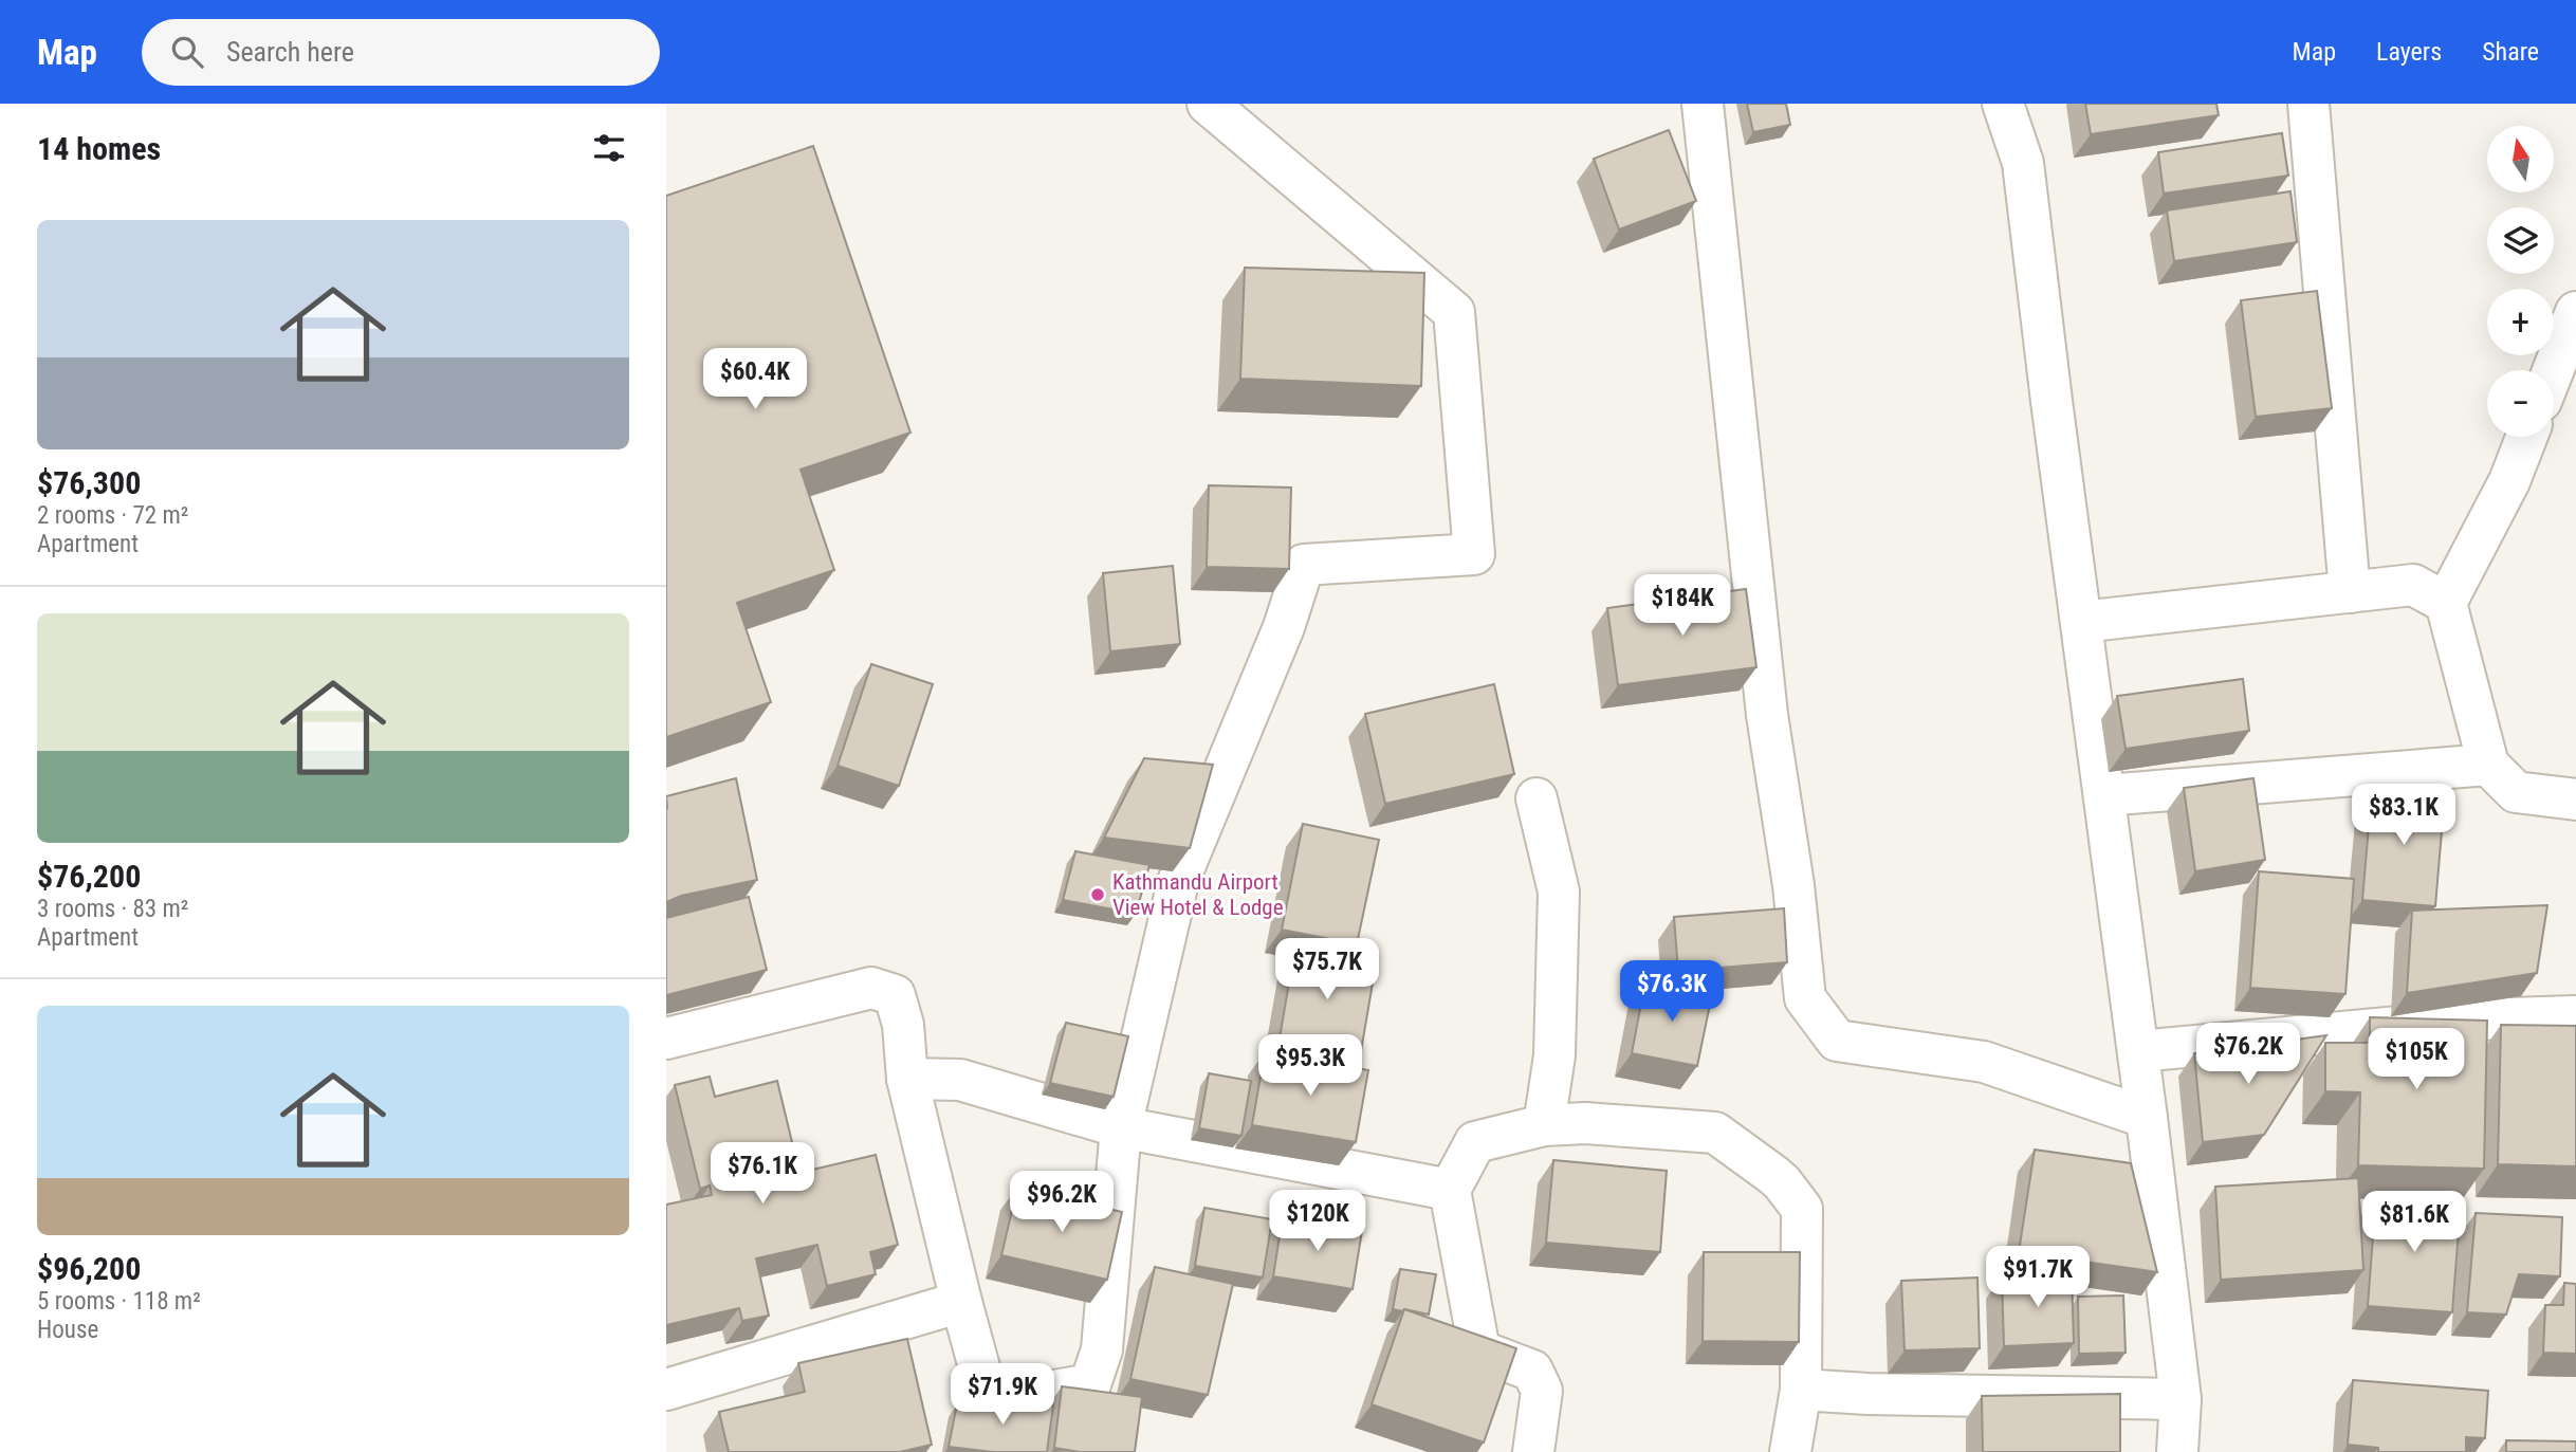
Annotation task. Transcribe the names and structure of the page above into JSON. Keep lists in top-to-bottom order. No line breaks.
{"places":["Kathmandu Airport View Hotel & Lodge"],"north":"top","page":{"header":"Map","search":"Search here","nav":["Map","Layers","Share"],"heading":"14 homes","map_buttons":["+","−"],"list":[{"name":"$76,300","note":"2 rooms · 72 m² · Apartment"},{"name":"$76,200","note":"3 rooms · 83 m² · Apartment"},{"name":"$96,200","note":"5 rooms · 118 m² · House"}],"price":["$60.4K","$184K","$83.1K","$75.7K","$76.3K","$76.2K","$105K","$95.3K","$76.1K","$96.2K","$120K","$81.6K","$91.7K","$71.9K"]}}
